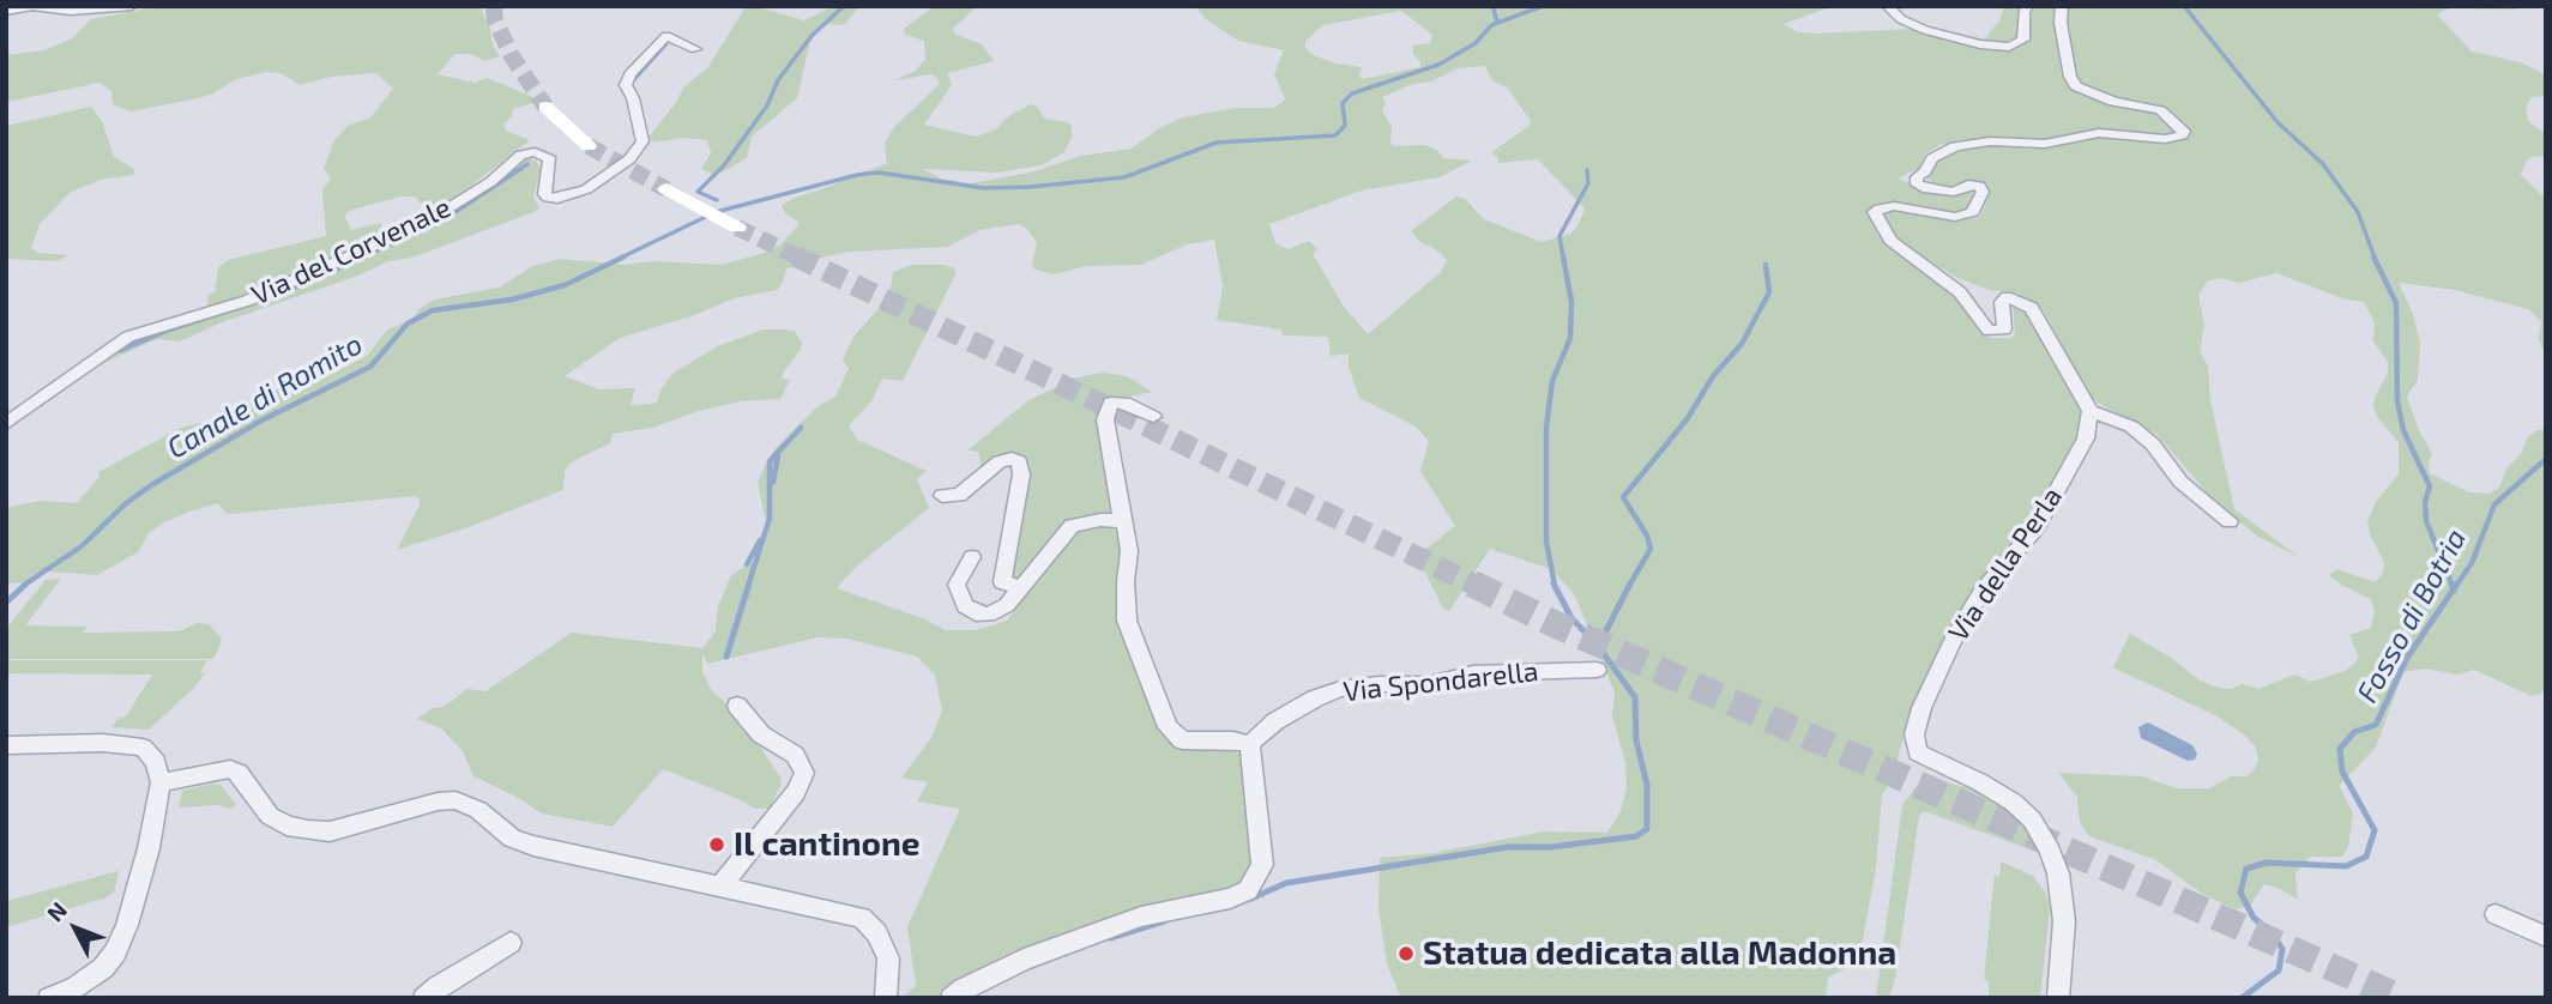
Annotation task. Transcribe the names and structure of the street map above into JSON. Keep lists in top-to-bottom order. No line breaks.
{"streets":{"street":["Via del Corvenale","Via della Perla","Via Spondarella"]},"water":["Canale di Romito","Fosso di Botria"],"places":["Il cantinone","Statua dedicata alla Madonna"],"north":"top left"}
